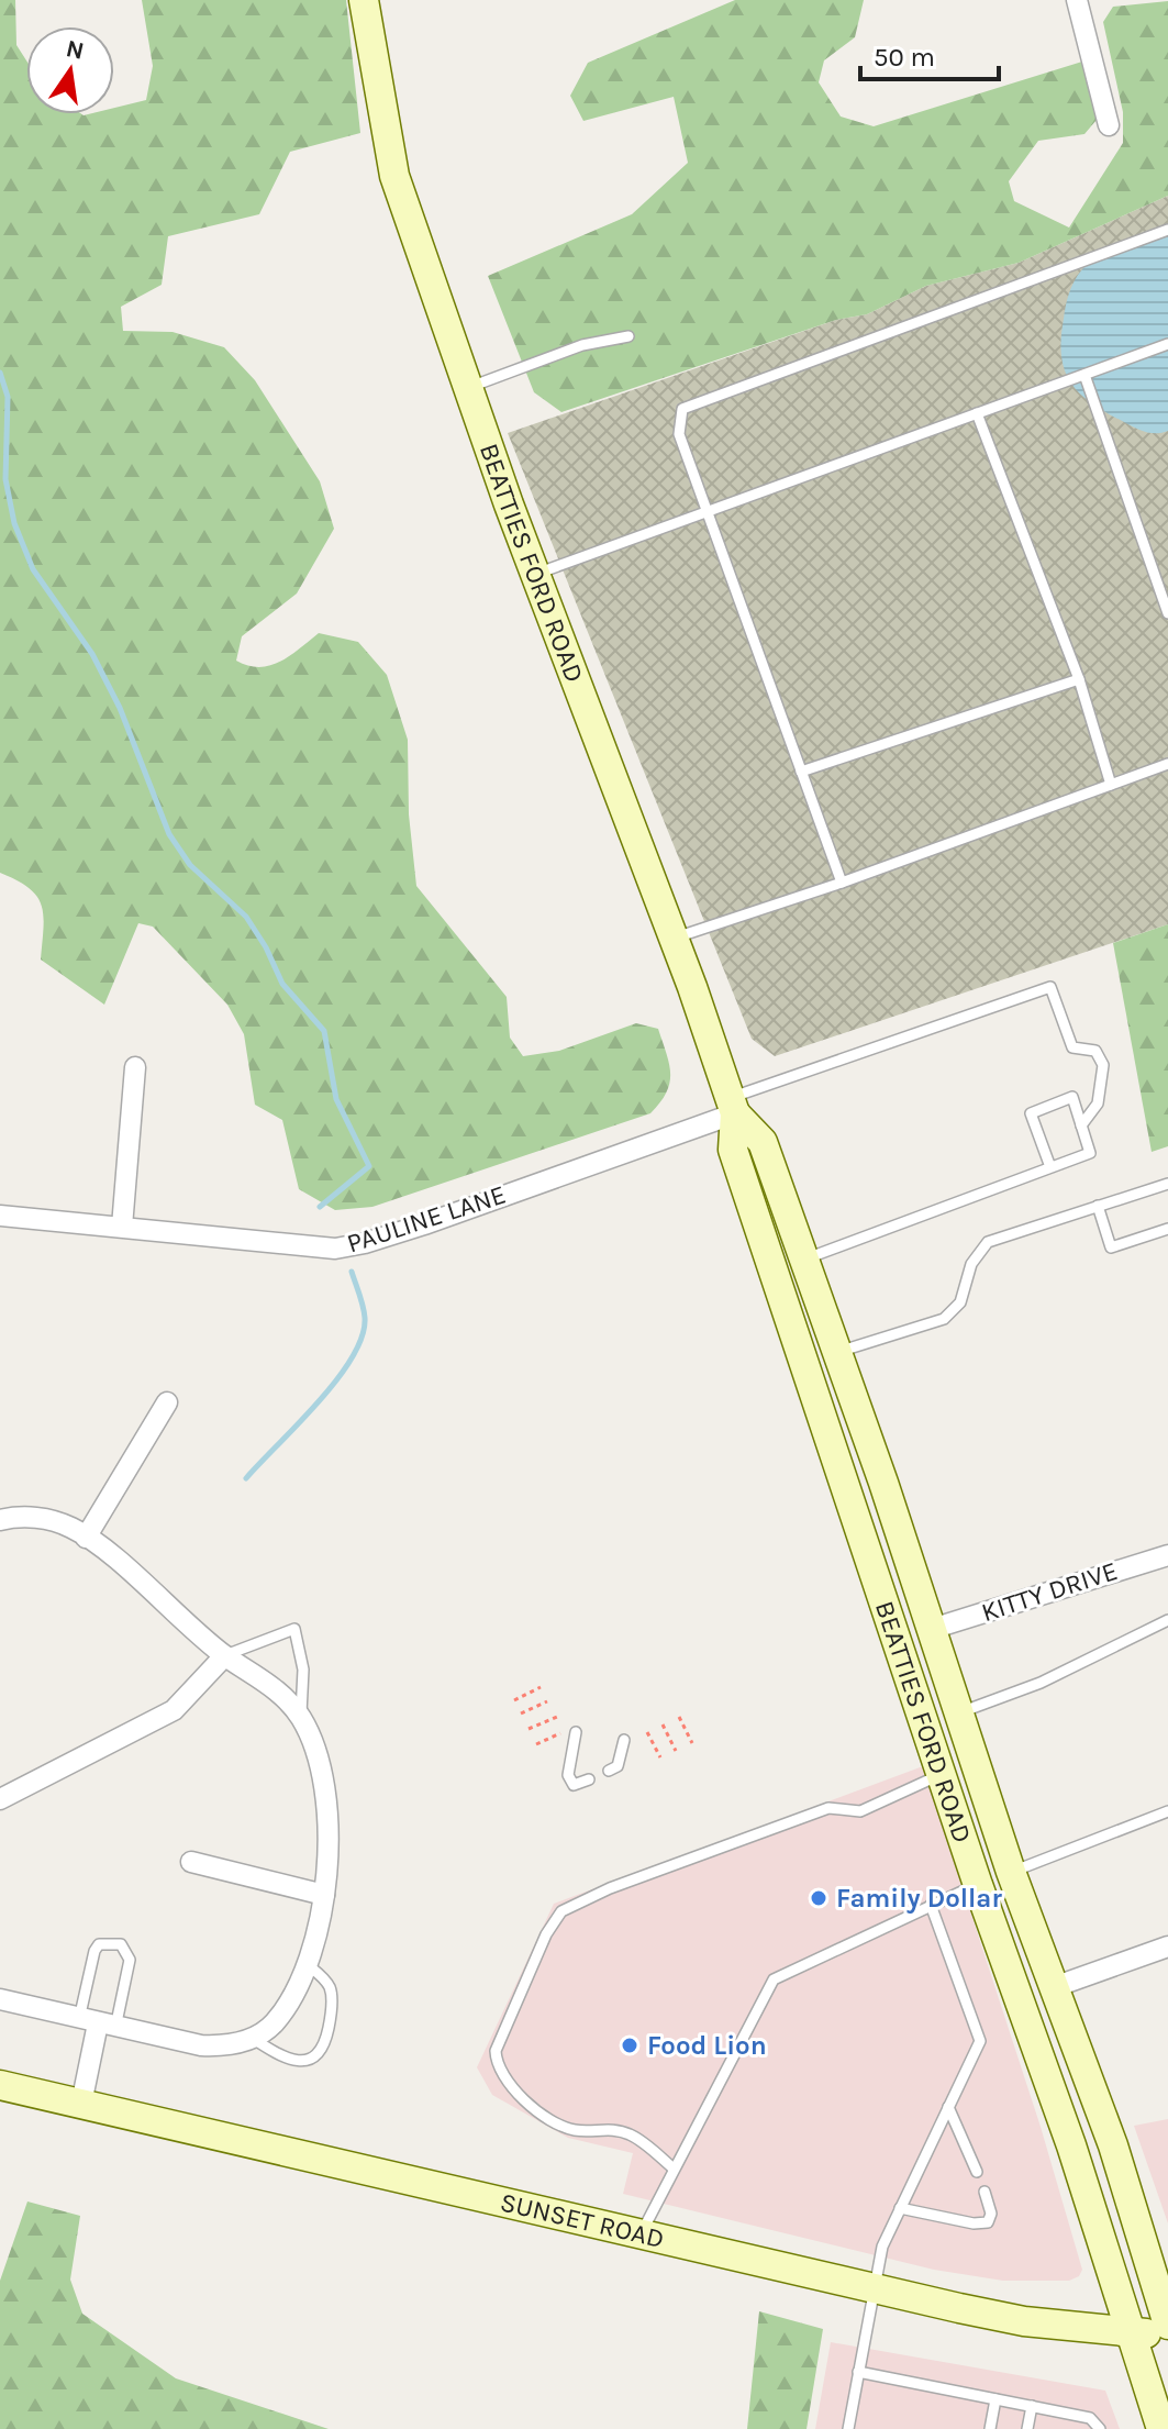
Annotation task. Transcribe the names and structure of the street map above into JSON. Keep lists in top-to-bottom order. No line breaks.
{"streets":{"main road":["BEATTIES FORD ROAD","SUNSET ROAD"],"street":["PAULINE LANE","KITTY DRIVE"]},"crossings":[["BEATTIES FORD ROAD","PAULINE LANE"],["BEATTIES FORD ROAD","KITTY DRIVE"],["BEATTIES FORD ROAD","SUNSET ROAD"]],"places":["Family Dollar","Food Lion"],"scale_bar":"50 m","north":"top"}
